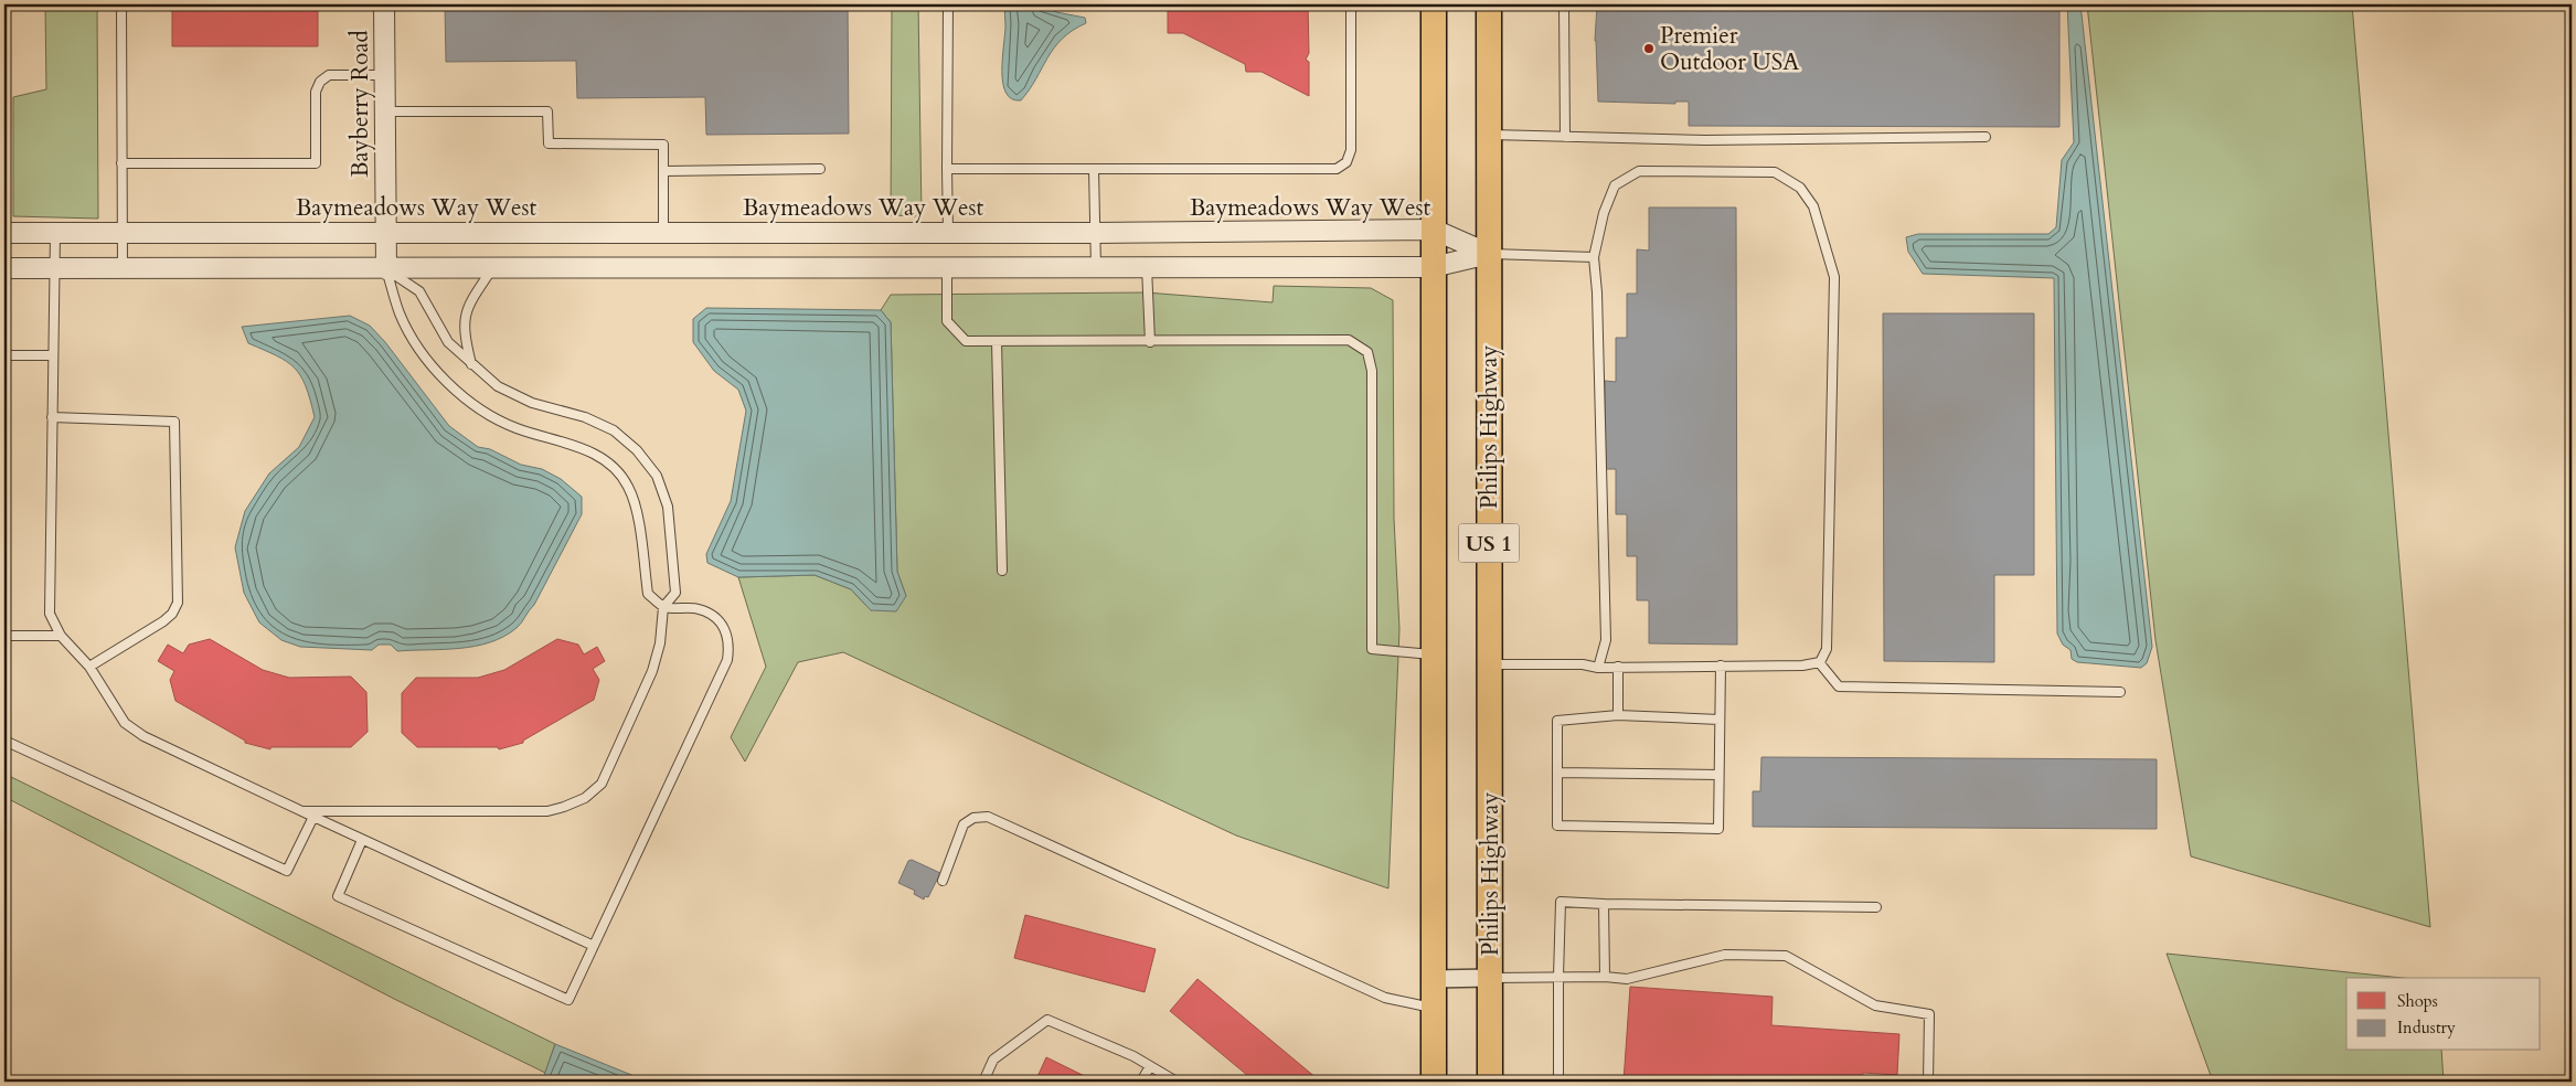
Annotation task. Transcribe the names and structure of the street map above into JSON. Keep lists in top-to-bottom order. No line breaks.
{"streets":{"main road":["Philips Highway","US 1"],"street":["Bayberry Road","Baymeadows Way West"]},"crossings":[["Bayberry Road","Baymeadows Way West"],["Baymeadows Way West","Philips Highway"],["Baymeadows Way West","US 1"]],"places":["Premier Outdoor USA"],"legend":["Shops","Industry"]}
